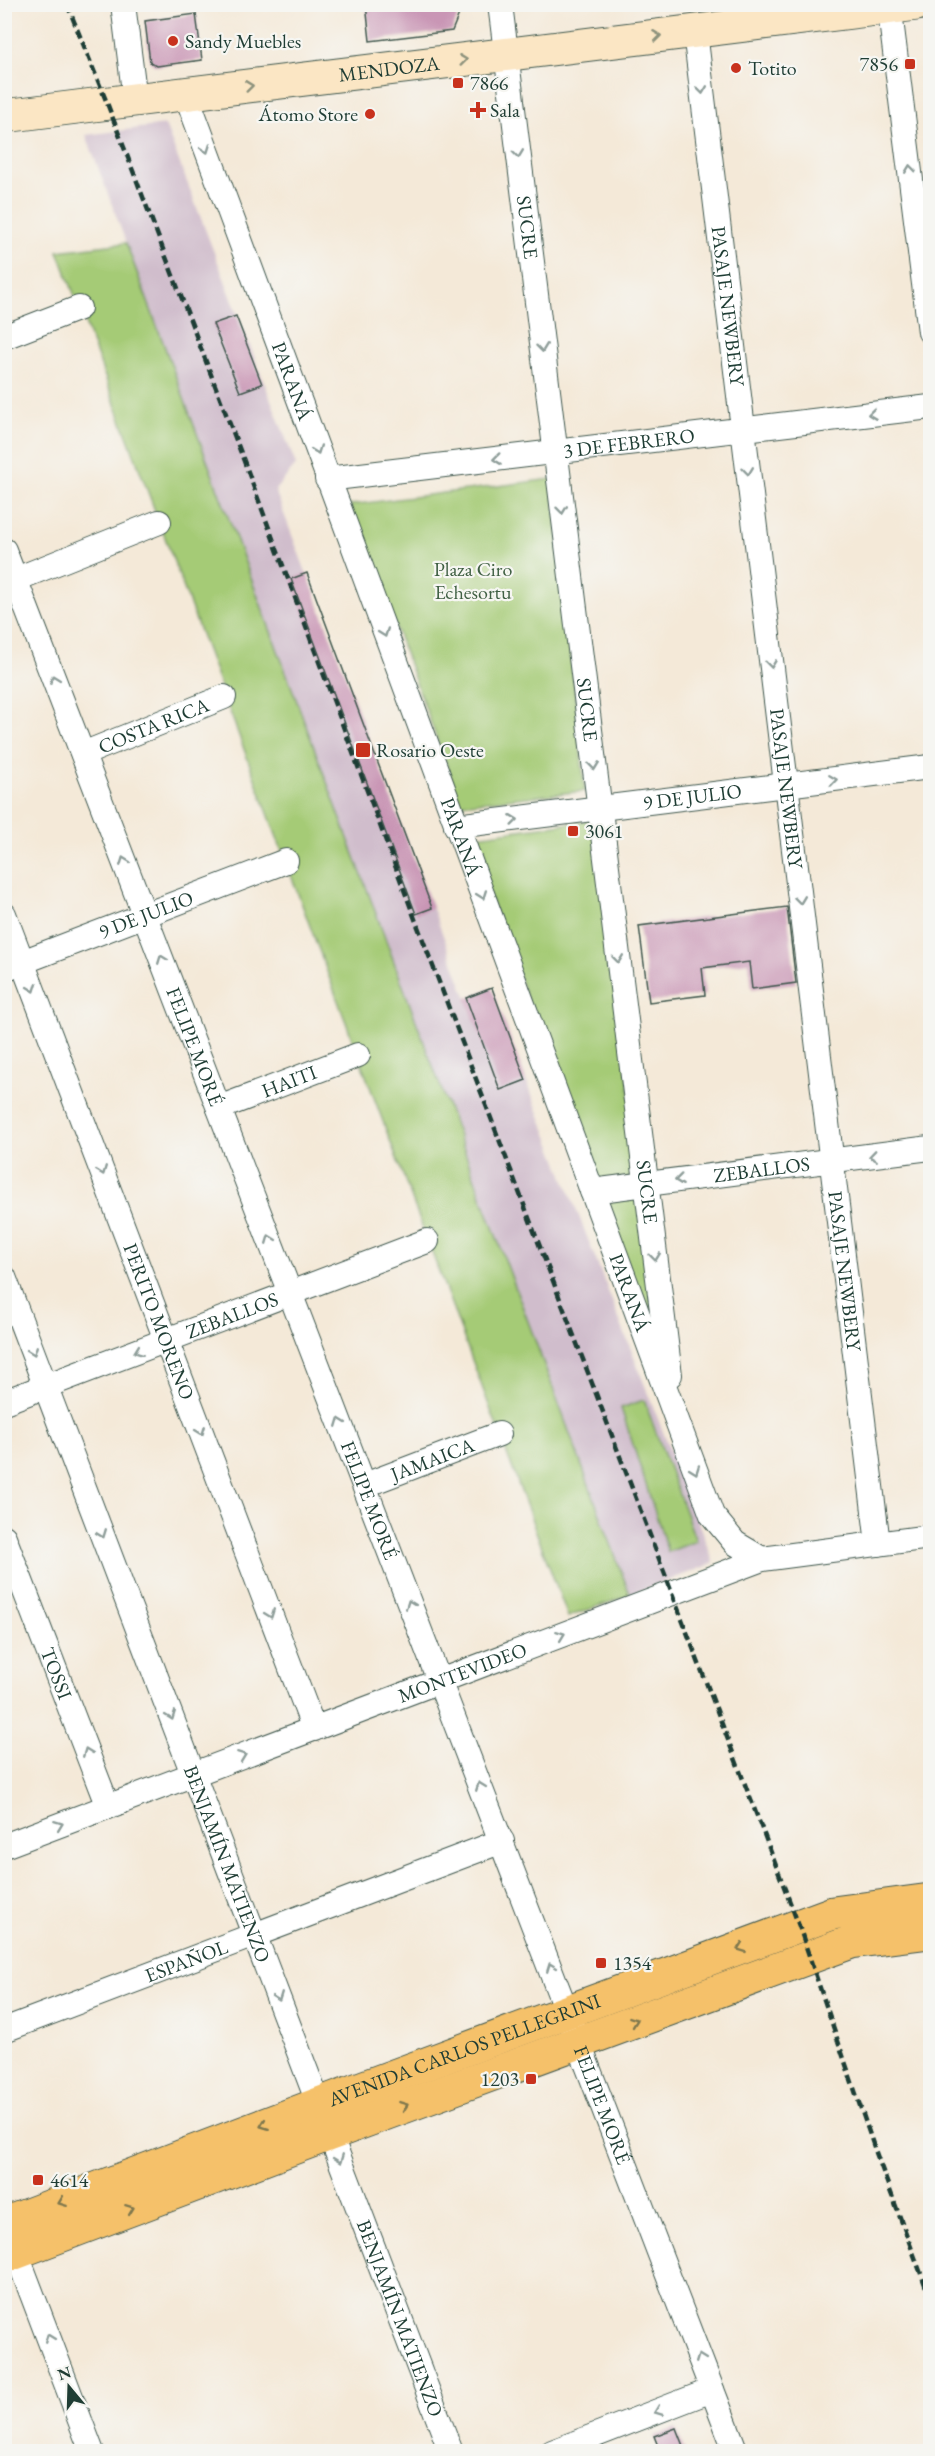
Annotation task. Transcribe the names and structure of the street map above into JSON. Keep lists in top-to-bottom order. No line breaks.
{"streets":{"main road":["MENDOZA","AVENIDA CARLOS PELLEGRINI"],"street":["SUCRE","PASAJE NEWBERY","PARANÁ","3 DE FEBRERO","COSTA RICA","9 DE JULIO","FELIPE MORÉ","HAITI","ZEBALLOS","PERITO MORENO","JAMAICA","TOSSI","MONTEVIDEO","BENJAMÍN MATIENZO","ESPAÑOL"]},"crossings":[["MENDOZA","SUCRE"],["MENDOZA","PASAJE NEWBERY"],["MENDOZA","PARANÁ"],["SUCRE","PARANÁ"],["SUCRE","3 DE FEBRERO"],["SUCRE","9 DE JULIO"],["SUCRE","ZEBALLOS"],["PASAJE NEWBERY","3 DE FEBRERO"],["PASAJE NEWBERY","9 DE JULIO"],["PASAJE NEWBERY","ZEBALLOS"],["PASAJE NEWBERY","MONTEVIDEO"],["PARANÁ","3 DE FEBRERO"],["PARANÁ","9 DE JULIO"],["PARANÁ","ZEBALLOS"],["PARANÁ","MONTEVIDEO"],["COSTA RICA","FELIPE MORÉ"],["9 DE JULIO","FELIPE MORÉ"],["9 DE JULIO","PERITO MORENO"],["FELIPE MORÉ","HAITI"],["FELIPE MORÉ","ZEBALLOS"],["FELIPE MORÉ","JAMAICA"],["FELIPE MORÉ","MONTEVIDEO"],["FELIPE MORÉ","ESPAÑOL"],["FELIPE MORÉ","AVENIDA CARLOS PELLEGRINI"],["ZEBALLOS","PERITO MORENO"],["ZEBALLOS","BENJAMÍN MATIENZO"],["PERITO MORENO","MONTEVIDEO"],["TOSSI","MONTEVIDEO"],["MONTEVIDEO","BENJAMÍN MATIENZO"],["BENJAMÍN MATIENZO","ESPAÑOL"],["BENJAMÍN MATIENZO","AVENIDA CARLOS PELLEGRINI"]],"one_way":["MENDOZA","SUCRE","PASAJE NEWBERY","PARANÁ","3 DE FEBRERO","9 DE JULIO","FELIPE MORÉ","ZEBALLOS","PERITO MORENO","TOSSI","MONTEVIDEO","BENJAMÍN MATIENZO"],"parks":["Plaza Ciro Echesortu"],"places":{"other":["Sandy Muebles","Totito","Átomo Store"],"transit":["7856","7866","Rosario Oeste","3061","1354","1203","4614"],"health":["Sala"]},"north":"top"}
